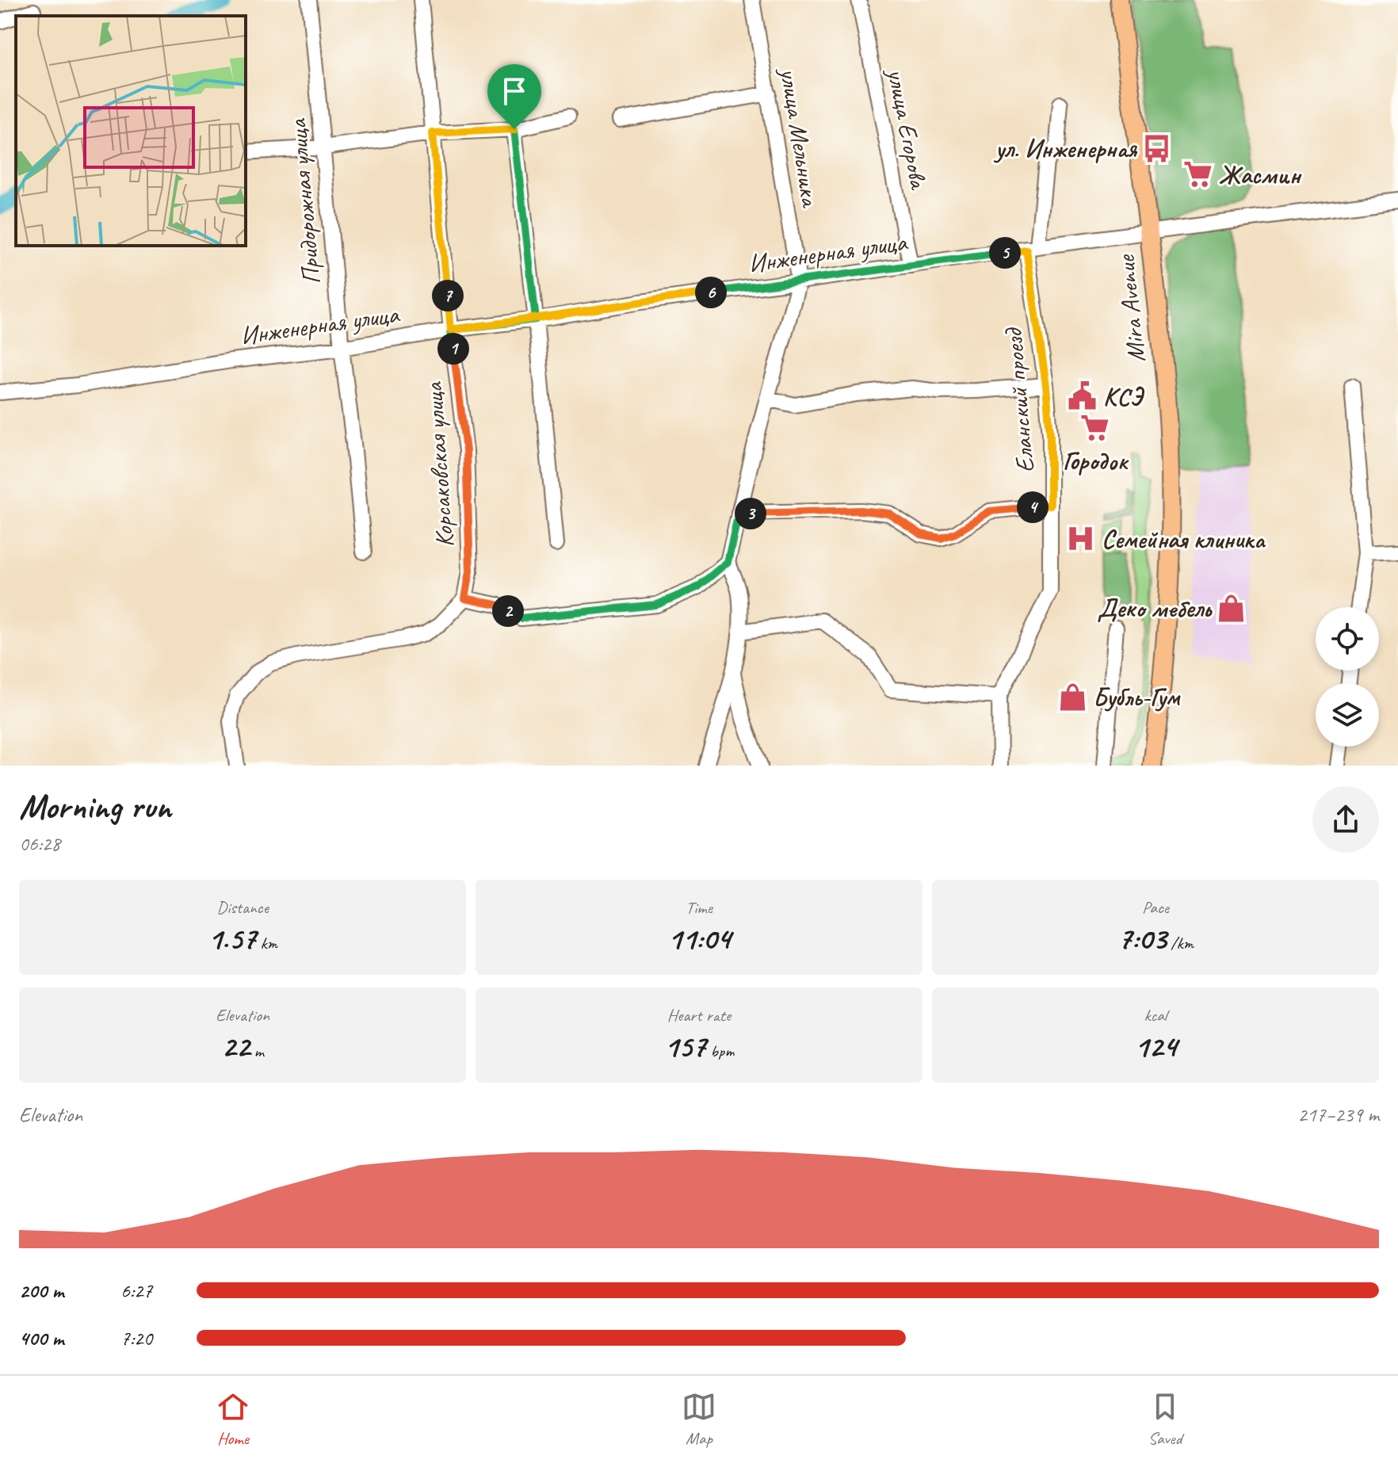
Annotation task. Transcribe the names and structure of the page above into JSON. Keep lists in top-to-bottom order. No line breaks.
{"streets":{"main road":["Mira Avenue"],"street":["улица Егорова","улица Мельника","Придорожная улица","Инженерная улица","Еланский проезд","Корсаковская улица"]},"crossings":[["улица Егорова","Инженерная улица"],["улица Мельника","Инженерная улица"],["Придорожная улица","Инженерная улица"],["Инженерная улица","Mira Avenue"],["Инженерная улица","Еланский проезд"],["Инженерная улица","Корсаковская улица"]],"places":{"bus stop":["ул. Инженерная"],"supermarket":["Жасмин","Городок"],"public building":["КСЭ"],"hospital":["Семейная клиника"],"shop":["Деко мебель","Бубль-Гум"]},"page":{"pins":["5","6","7","1","4","3","2"],"heading":["Morning run","06:28"],"stats":[["Distance","1.57 km"],["Time","11:04"],["Pace","7:03 /km"],["Elevation","22 m"],["Heart rate","157 bpm"],["kcal","124"]],"chart":["Elevation","217–239 m"],"list":[{"name":"200 m","note":"6:27"},{"name":"400 m","note":"7:20"}],"tabs":["Home","Map","Saved"]}}
